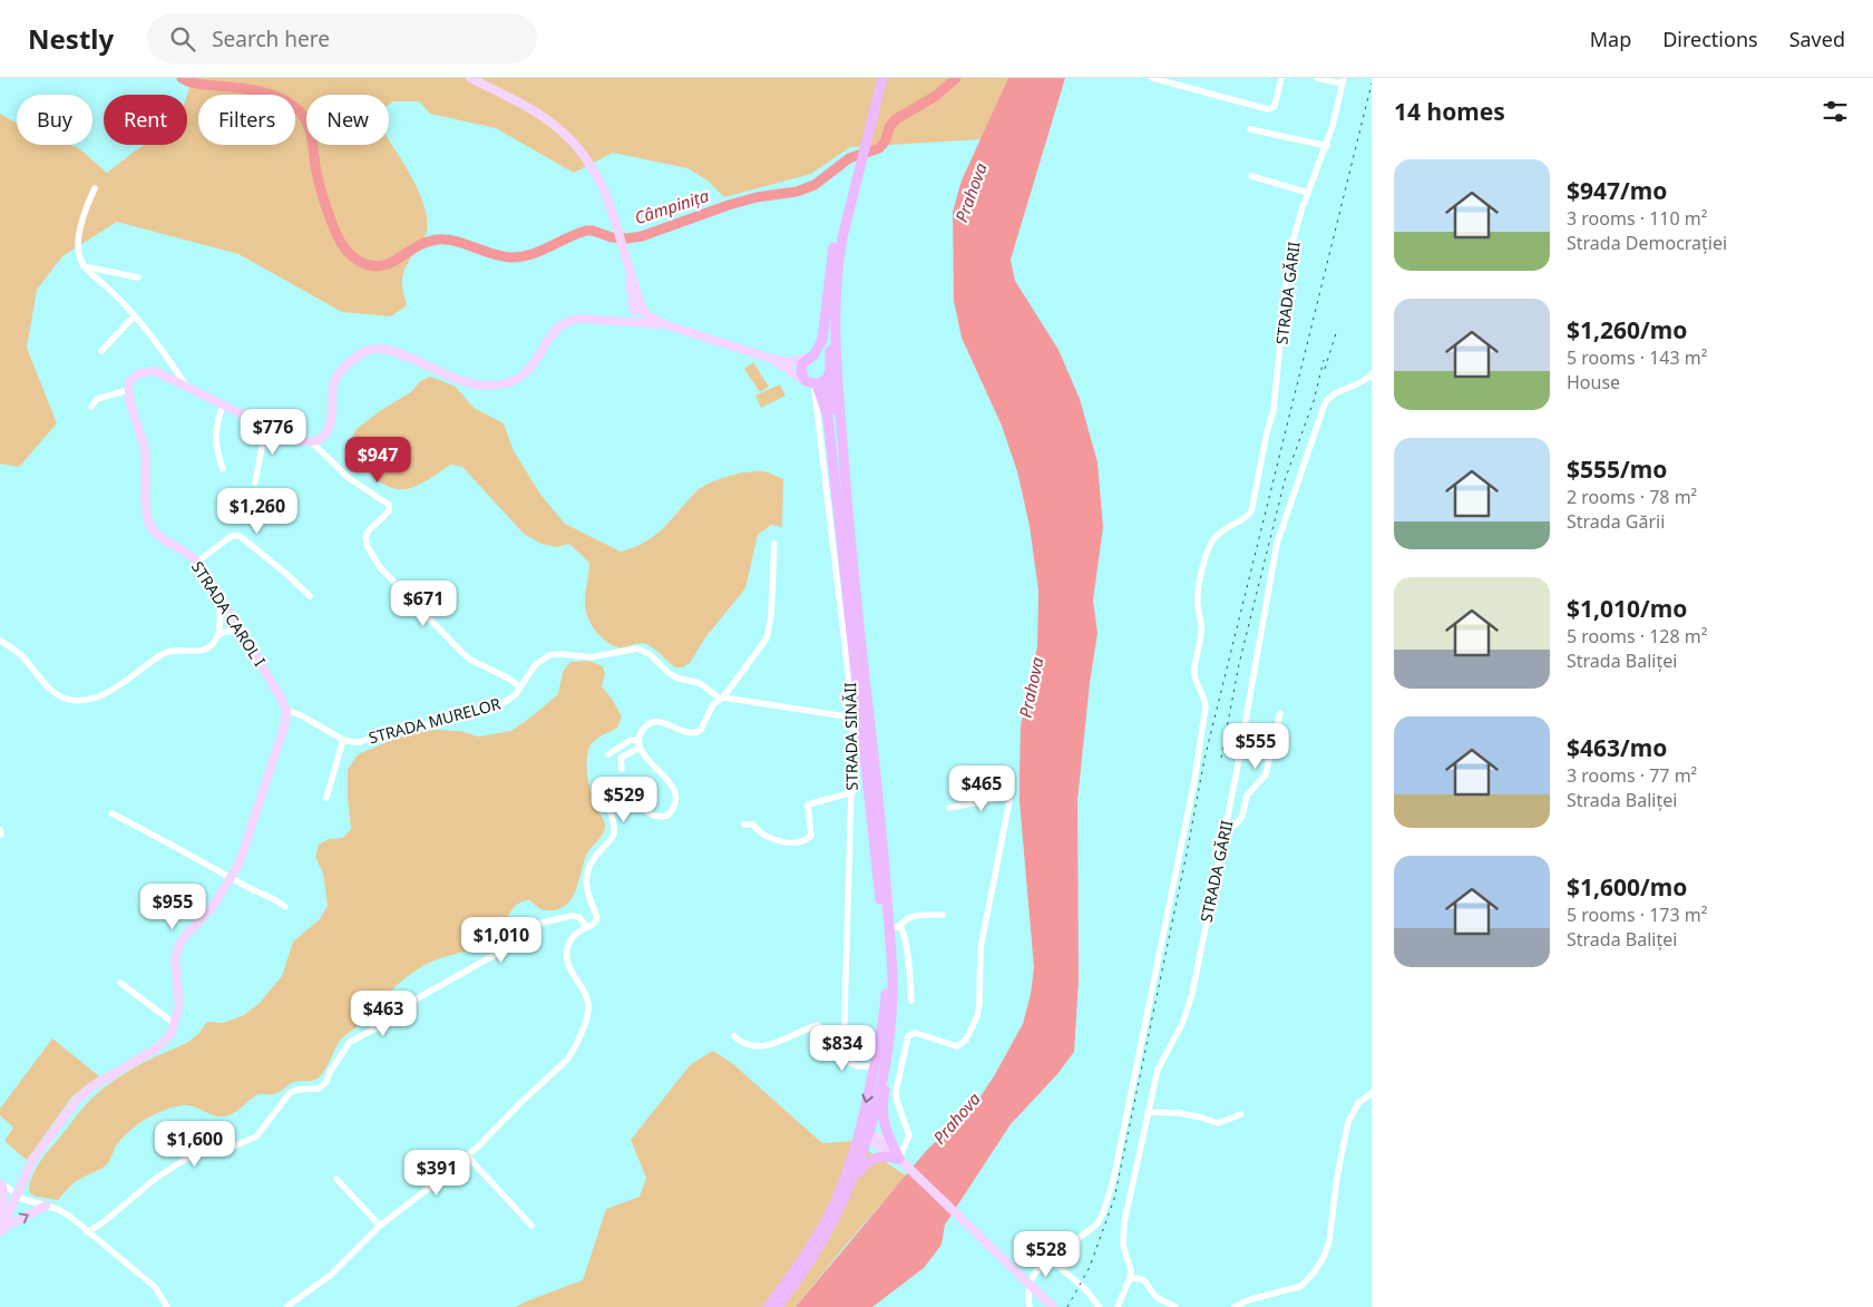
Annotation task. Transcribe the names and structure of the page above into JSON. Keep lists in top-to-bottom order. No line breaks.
{"streets":{"main road":["STRADA CAROL I"],"street":["STRADA GĂRII","STRADA MURELOR","STRADA SINĂII"]},"water":["Prahova","Câmpinița"],"page":{"header":"Nestly","search":"Search here","nav":["Map","Directions","Saved"],"heading":"14 homes","chip":["Buy","Rent","Filters","New"],"list":[{"name":"$947/mo","note":"3 rooms · 110 m² · Strada Democrației"},{"name":"$1,260/mo","note":"5 rooms · 143 m² · House"},{"name":"$555/mo","note":"2 rooms · 78 m² · Strada Gării"},{"name":"$1,010/mo","note":"5 rooms · 128 m² · Strada Baliței"},{"name":"$463/mo","note":"3 rooms · 77 m² · Strada Baliței"},{"name":"$1,600/mo","note":"5 rooms · 173 m² · Strada Baliței"}],"price":["$776","$947","$1,260","$671","$555","$465","$529","$955","$1,010","$463","$834","$1,600","$391","$528"]}}
